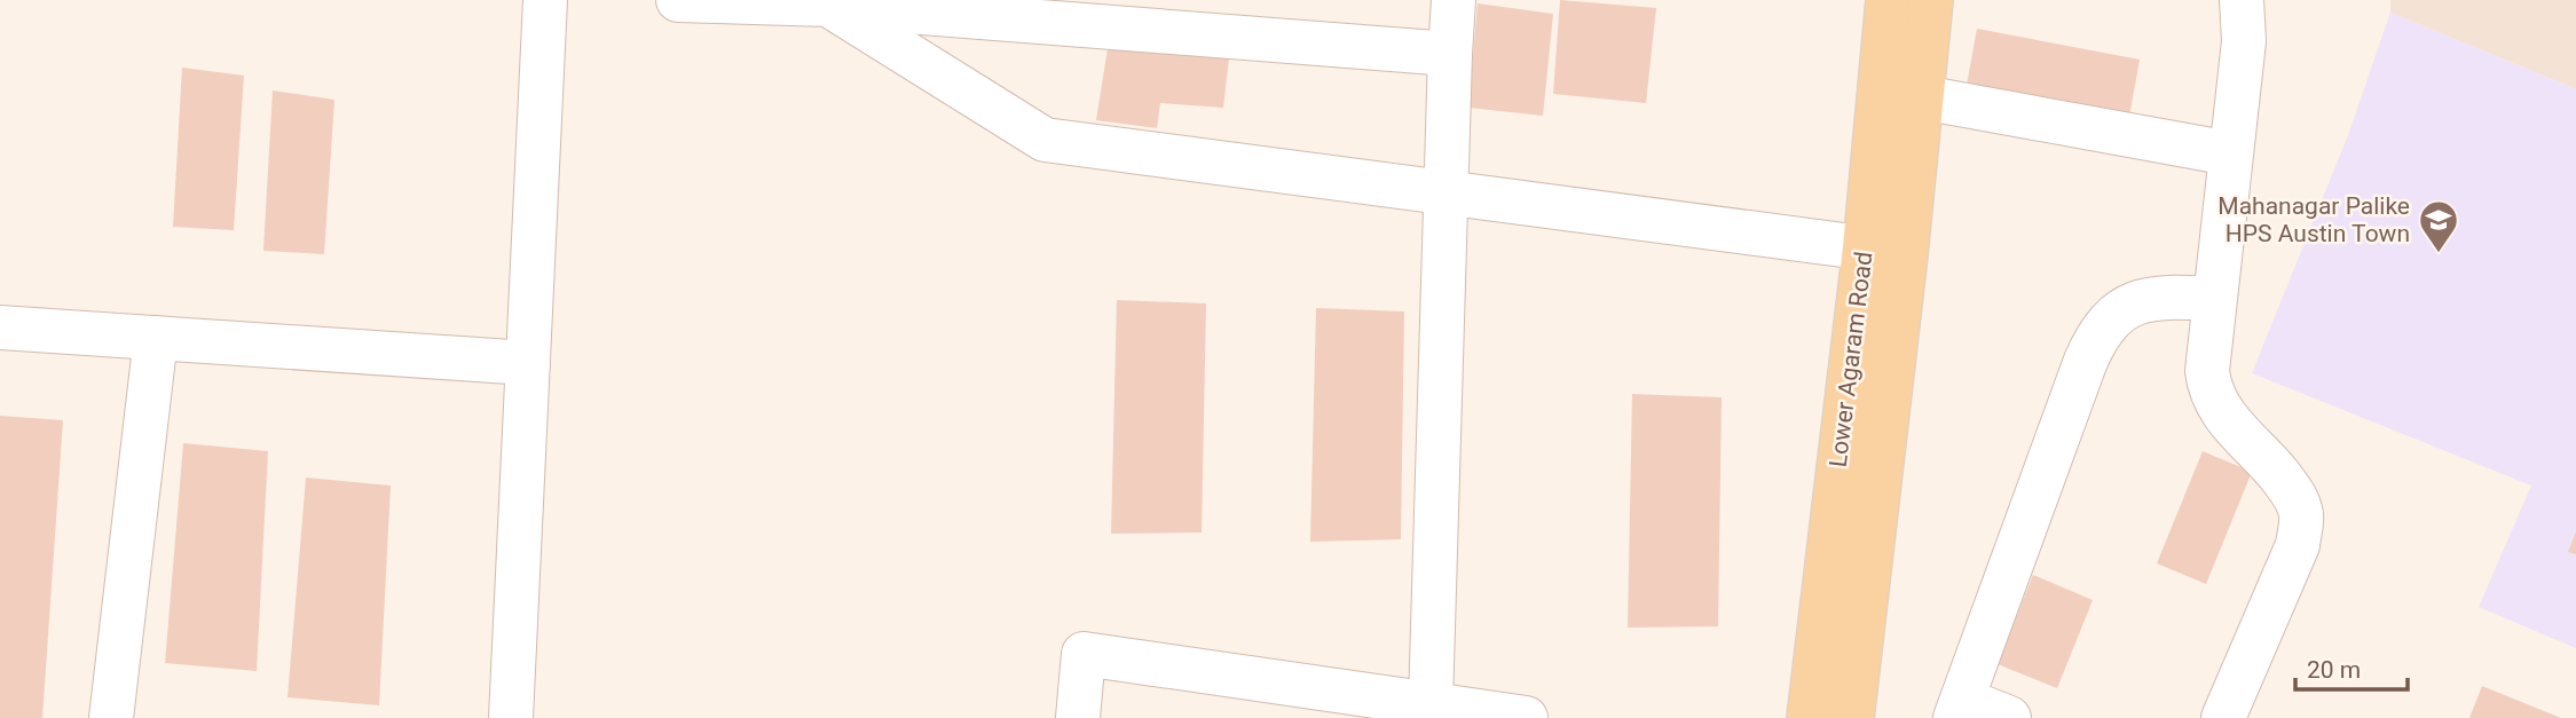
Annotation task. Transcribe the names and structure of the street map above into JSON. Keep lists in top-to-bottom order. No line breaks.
{"streets":{"main road":["Lower Agaram Road"]},"places":{"school or university":["Mahanagar Palike HPS Austin Town"]},"scale_bar":"20 m"}
